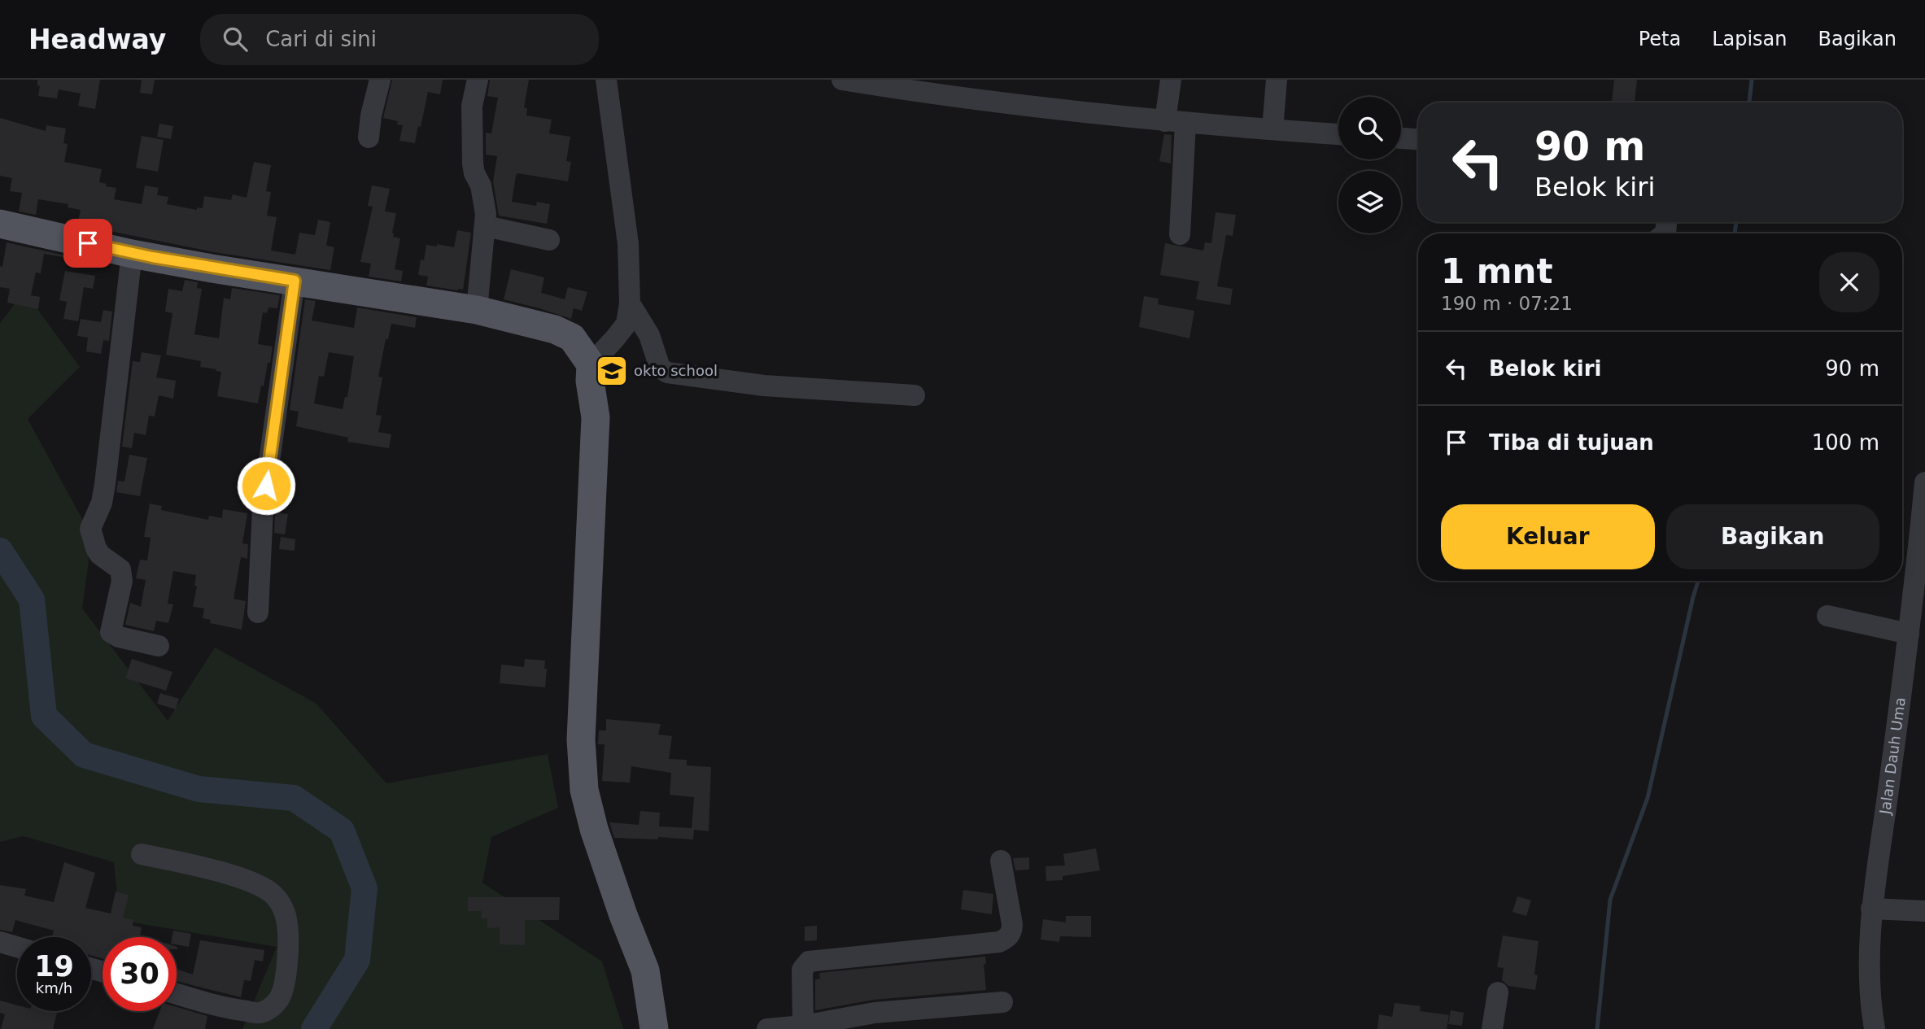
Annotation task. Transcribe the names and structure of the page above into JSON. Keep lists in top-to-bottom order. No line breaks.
{"streets":{"street":["Jalan Dauh Uma"]},"places":{"school or university":["okto school"]},"page":{"header":"Headway","search":"Cari di sini","nav":["Peta","Lapisan","Bagikan"],"turn":["90 m","Belok kiri"],"heading":["1 mnt","190 m · 07:21"],"list":[{"name":"Belok kiri","value":"90 m"},{"name":"Tiba di tujuan","value":"100 m"}],"buttons":["Keluar","Bagikan"],"speed":"19 km/h","limit":"30"}}
